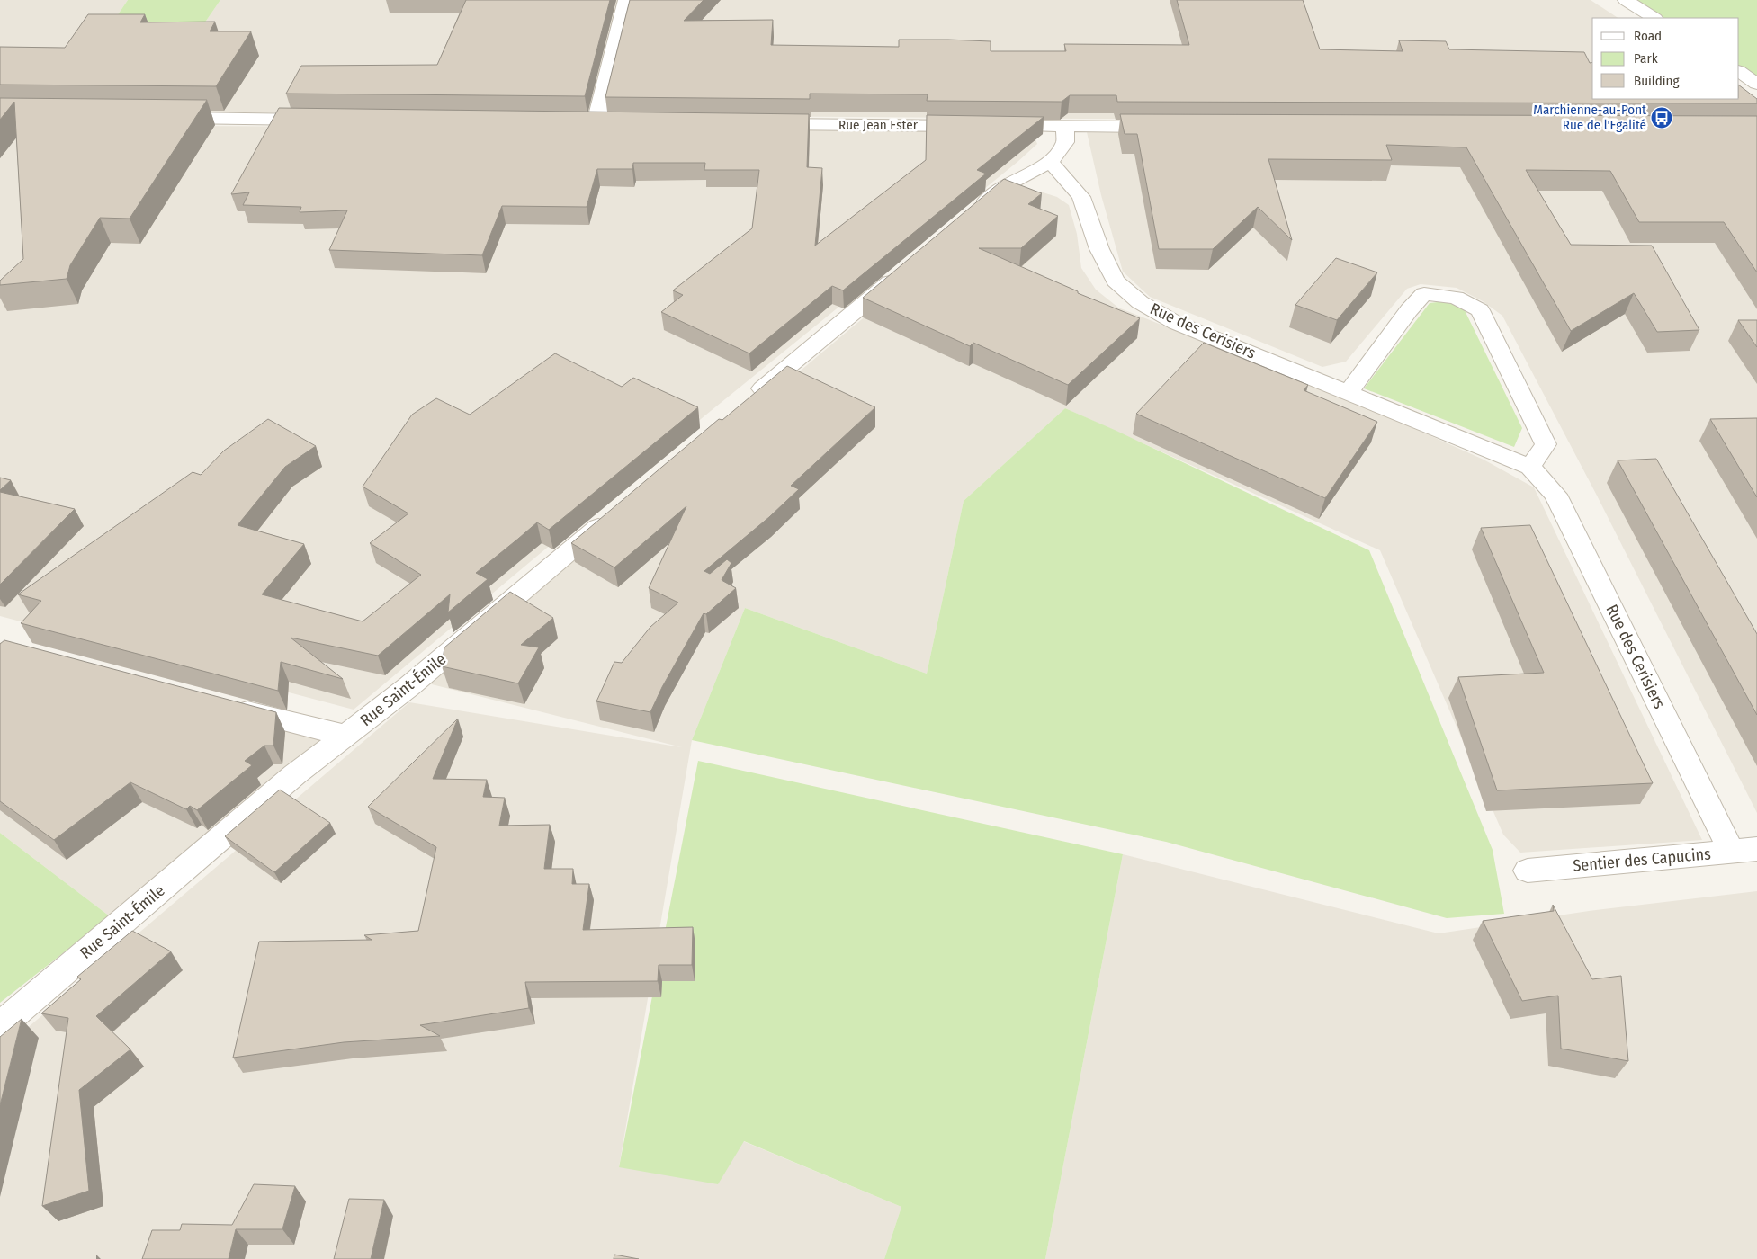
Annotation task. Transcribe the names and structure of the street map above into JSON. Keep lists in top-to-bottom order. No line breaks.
{"streets":{"street":["Rue Jean Ester","Rue des Cerisiers","Rue Saint-Émile","Sentier des Capucins"]},"crossings":[["Rue des Cerisiers","Sentier des Capucins"]],"places":{"bus stop":["Marchienne-au-Pont Rue de l'Egalité"]},"legend":["Road","Park","Building"]}
